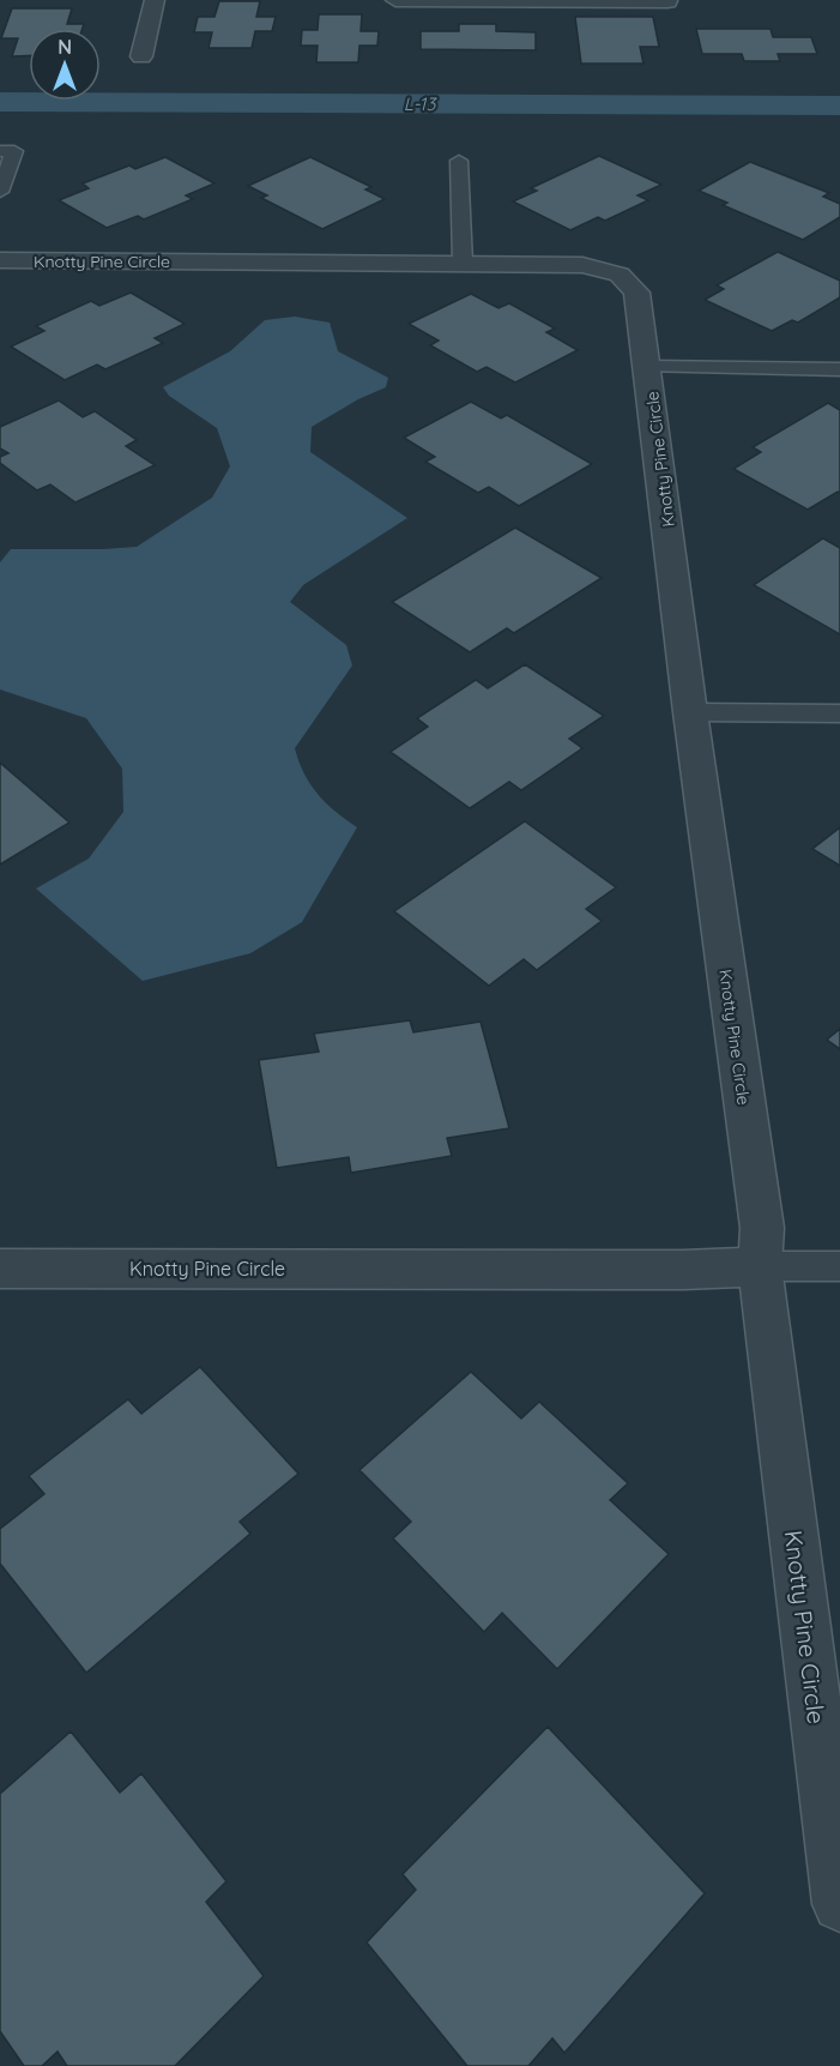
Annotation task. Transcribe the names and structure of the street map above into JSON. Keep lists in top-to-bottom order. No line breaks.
{"streets":{"street":["Knotty Pine Circle"]},"water":["L-13"],"north":"top"}
